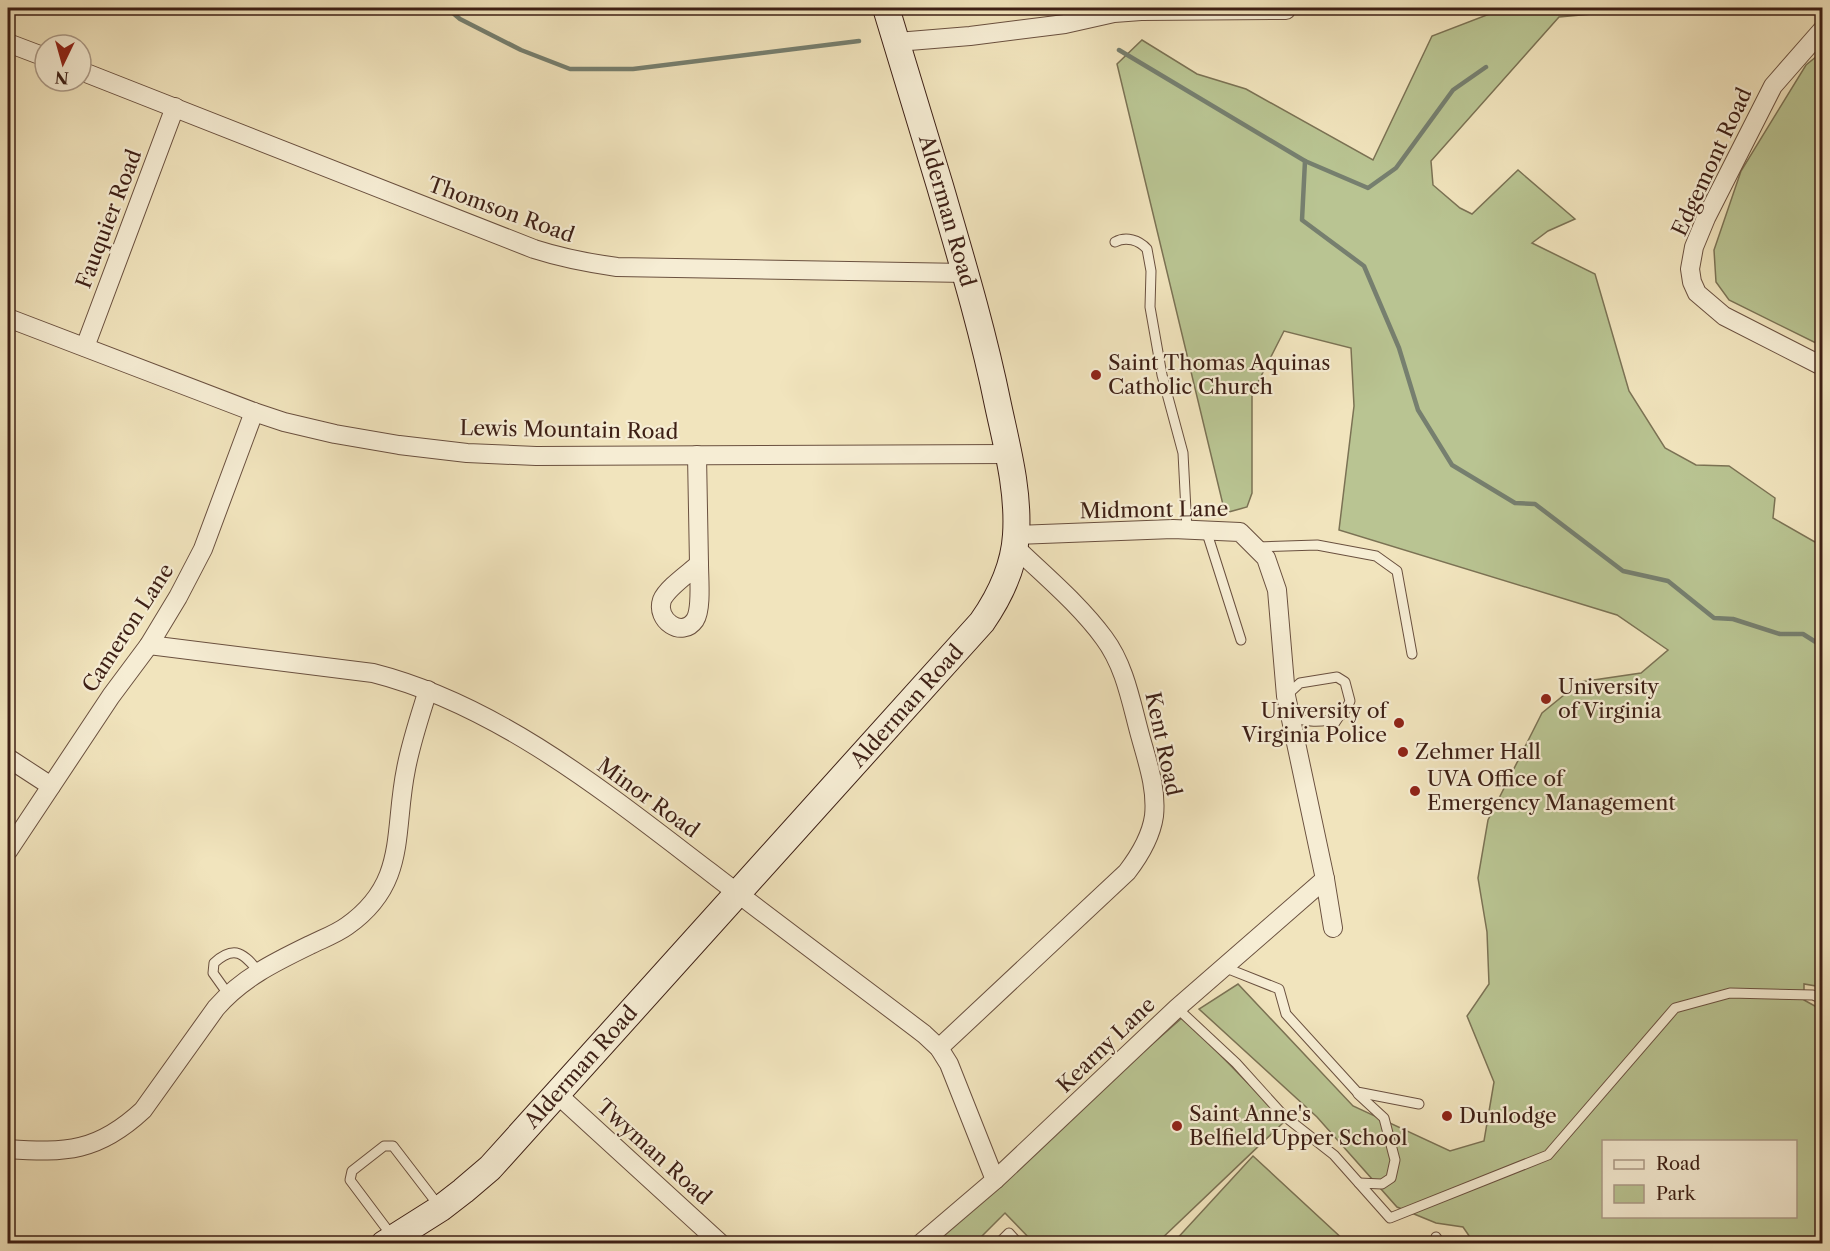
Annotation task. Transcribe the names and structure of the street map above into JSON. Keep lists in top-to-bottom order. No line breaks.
{"streets":{"main road":["Alderman Road"],"street":["Edgemont Road","Thomson Road","Fauquier Road","Lewis Mountain Road","Midmont Lane","Cameron Lane","Kent Road","Minor Road","Kearny Lane","Twyman Road"]},"crossings":[["Thomson Road","Alderman Road"],["Thomson Road","Fauquier Road"],["Alderman Road","Lewis Mountain Road"],["Alderman Road","Midmont Lane"],["Alderman Road","Kent Road"],["Alderman Road","Minor Road"],["Alderman Road","Twyman Road"],["Fauquier Road","Lewis Mountain Road"],["Lewis Mountain Road","Cameron Lane"],["Midmont Lane","Kent Road"],["Midmont Lane","Kearny Lane"],["Cameron Lane","Minor Road"],["Kent Road","Minor Road"],["Minor Road","Kearny Lane"]],"places":["Saint Thomas Aquinas Catholic Church","University of Virginia","University of Virginia Police","Zehmer Hall","UVA Office of Emergency Management","Dunlodge","Saint Anne's Belfield Upper School"],"legend":["Road","Park"],"north":"bottom"}
